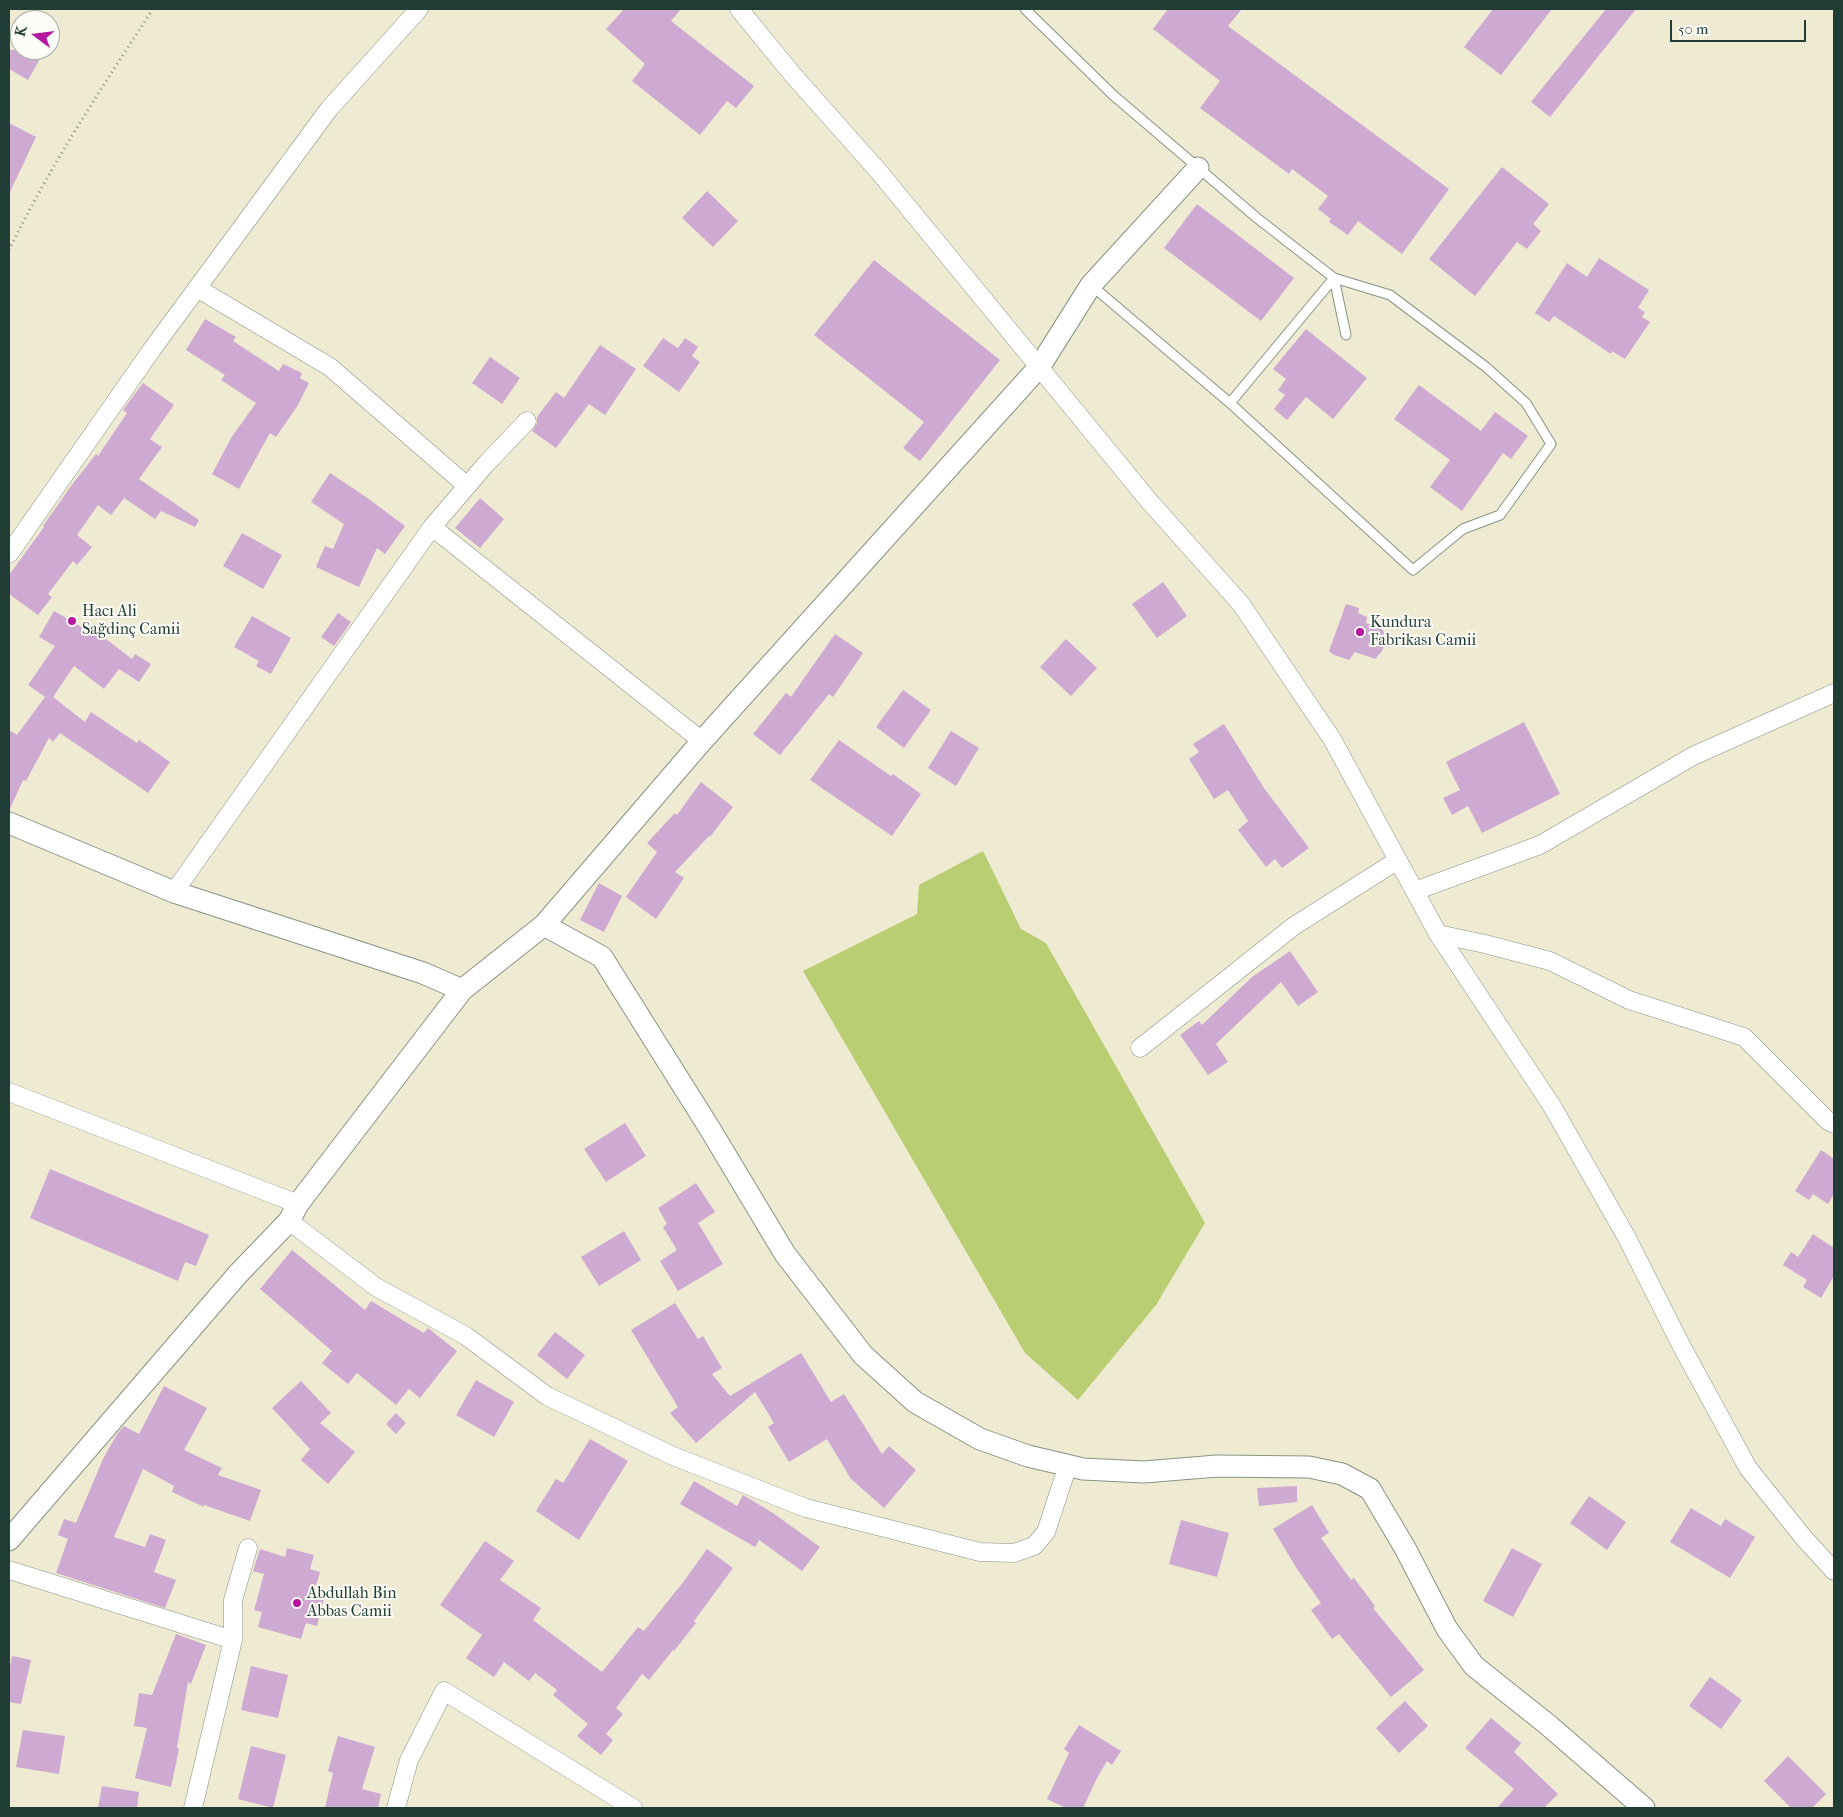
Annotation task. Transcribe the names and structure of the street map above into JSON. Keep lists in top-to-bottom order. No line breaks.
{"places":["Hacı Ali Sağdinç Camii","Kundura Fabrikası Camii","Abdullah Bin Abbas Camii"],"scale_bar":"50 m","north":"left"}
